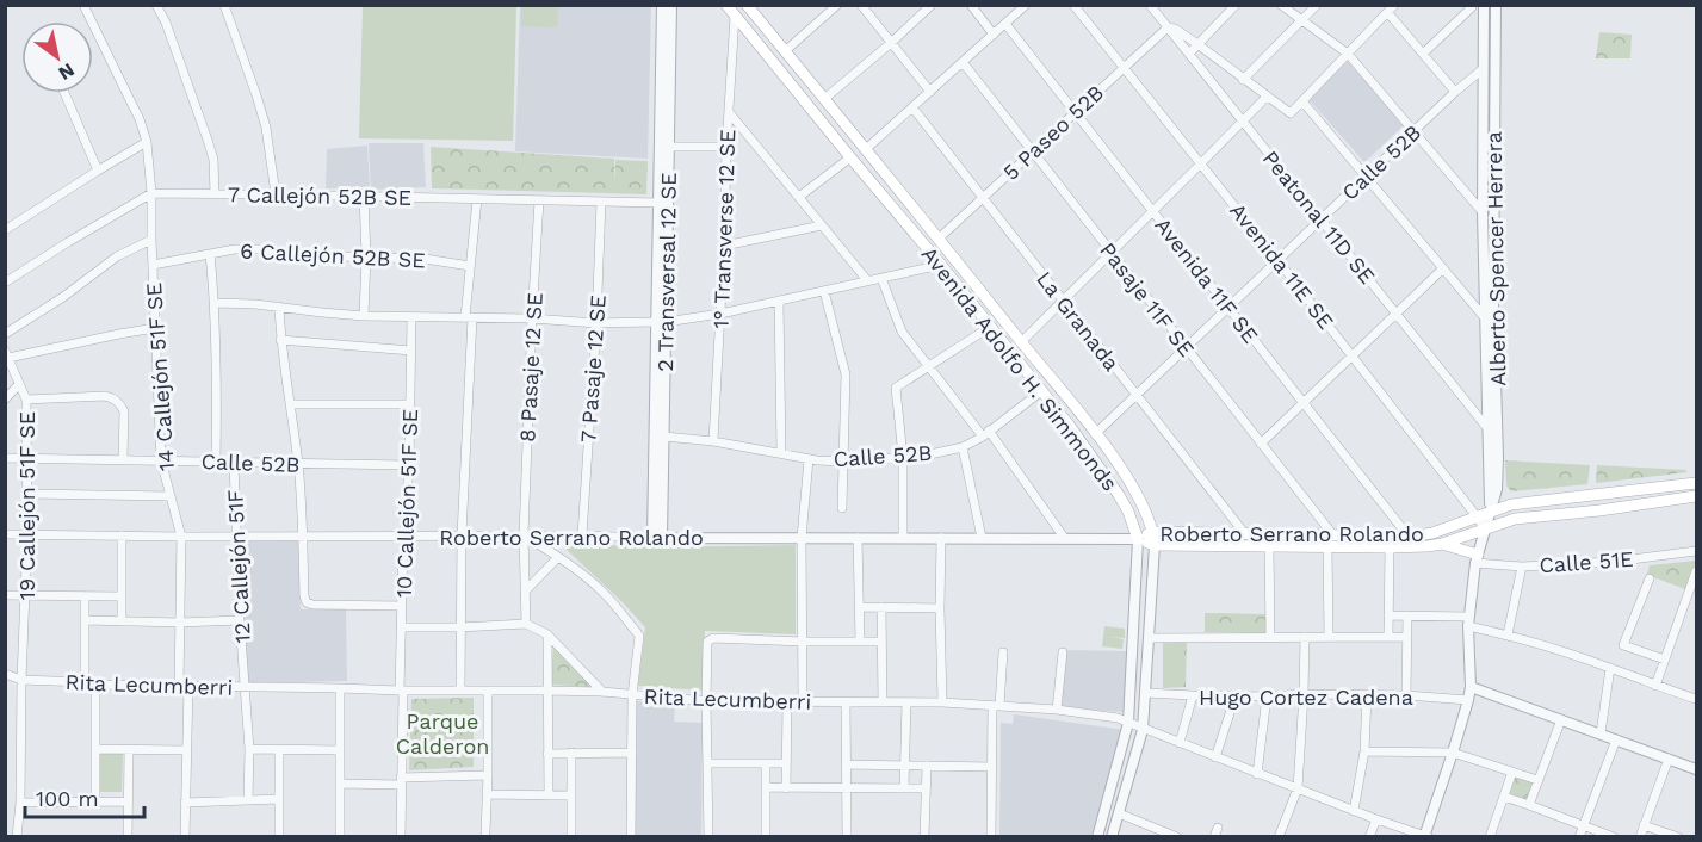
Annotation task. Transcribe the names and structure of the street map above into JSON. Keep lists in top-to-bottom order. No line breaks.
{"streets":{"main road":["Avenida Adolfo H. Simmonds","Roberto Serrano Rolando"],"street":["5 Paseo 52B","Calle 52B","7 Callejón 52B SE","Peatonal 11D SE","1° Transverse 12 SE","6 Callejón 52B SE","Alberto Spencer Herrera","Avenida 11E SE","2 Transversal 12 SE","Avenida 11F SE","Pasaje 11F SE","La Granada","8 Pasaje 12 SE","7 Pasaje 12 SE","14 Callejón 51F SE","10 Callejón 51F SE","19 Callejón 51F SE","Calle 51E","12 Callejón 51F","Rita Lecumberri","Hugo Cortez Cadena"]},"crossings":[["5 Paseo 52B","Peatonal 11D SE"],["5 Paseo 52B","Avenida 11E SE"],["5 Paseo 52B","Avenida 11F SE"],["5 Paseo 52B","Pasaje 11F SE"],["5 Paseo 52B","La Granada"],["5 Paseo 52B","Avenida Adolfo H. Simmonds"],["Calle 52B","Peatonal 11D SE"],["Calle 52B","1° Transverse 12 SE"],["Calle 52B","Alberto Spencer Herrera"],["Calle 52B","Avenida 11E SE"],["Calle 52B","2 Transversal 12 SE"],["Calle 52B","Avenida 11F SE"],["Calle 52B","Pasaje 11F SE"],["Calle 52B","La Granada"],["Calle 52B","Avenida Adolfo H. Simmonds"],["Calle 52B","14 Callejón 51F SE"],["Calle 52B","10 Callejón 51F SE"],["Calle 52B","19 Callejón 51F SE"],["Calle 52B","12 Callejón 51F"],["7 Callejón 52B SE","2 Transversal 12 SE"],["7 Callejón 52B SE","8 Pasaje 12 SE"],["7 Callejón 52B SE","7 Pasaje 12 SE"],["7 Callejón 52B SE","14 Callejón 51F SE"],["Peatonal 11D SE","Alberto Spencer Herrera"],["1° Transverse 12 SE","Avenida Adolfo H. Simmonds"],["6 Callejón 52B SE","14 Callejón 51F SE"],["Alberto Spencer Herrera","Avenida 11E SE"],["Alberto Spencer Herrera","Roberto Serrano Rolando"],["Alberto Spencer Herrera","Calle 51E"],["Alberto Spencer Herrera","Rita Lecumberri"],["Alberto Spencer Herrera","Hugo Cortez Cadena"],["Avenida 11E SE","Roberto Serrano Rolando"],["2 Transversal 12 SE","Roberto Serrano Rolando"],["Avenida 11F SE","Roberto Serrano Rolando"],["Pasaje 11F SE","Roberto Serrano Rolando"],["La Granada","Roberto Serrano Rolando"],["8 Pasaje 12 SE","Roberto Serrano Rolando"],["7 Pasaje 12 SE","Roberto Serrano Rolando"],["Avenida Adolfo H. Simmonds","Roberto Serrano Rolando"],["Avenida Adolfo H. Simmonds","Rita Lecumberri"],["Avenida Adolfo H. Simmonds","Hugo Cortez Cadena"],["14 Callejón 51F SE","Roberto Serrano Rolando"],["14 Callejón 51F SE","Rita Lecumberri"],["10 Callejón 51F SE","Roberto Serrano Rolando"],["10 Callejón 51F SE","Rita Lecumberri"],["19 Callejón 51F SE","Roberto Serrano Rolando"],["19 Callejón 51F SE","Rita Lecumberri"],["Roberto Serrano Rolando","12 Callejón 51F"],["12 Callejón 51F","Rita Lecumberri"]],"parks":["Parque Calderon"],"scale_bar":"100 m","north":"bottom right"}
